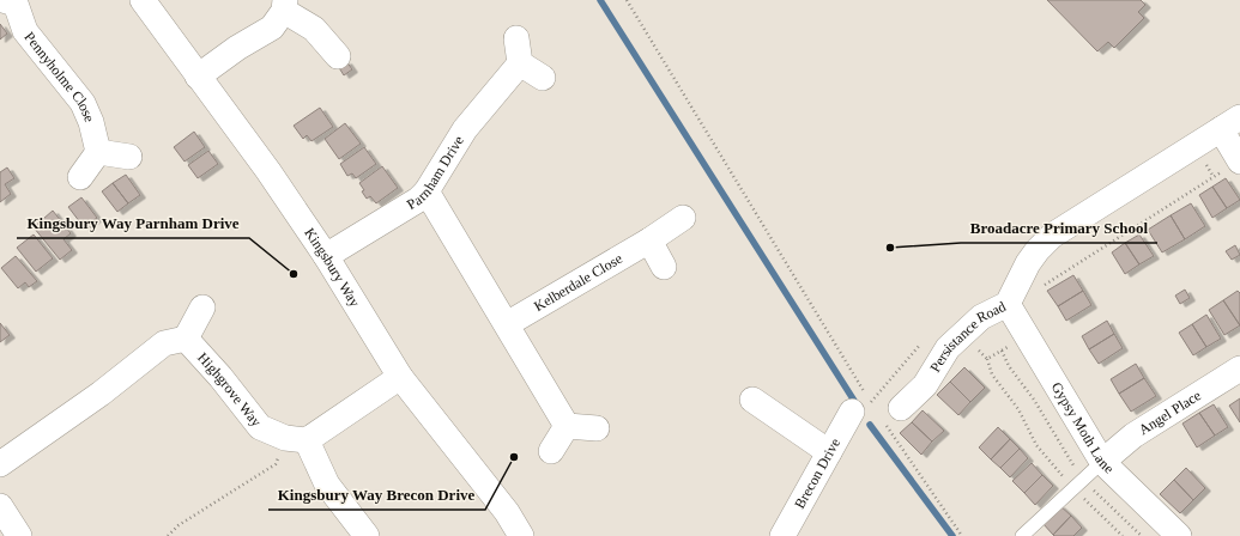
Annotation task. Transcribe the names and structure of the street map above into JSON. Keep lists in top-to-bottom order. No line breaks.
{"streets":{"street":["Pennyholme Close","Parnham Drive","Kingsbury Way","Kelberdale Close","Persistance Road","Highgrove Way","Angel Place","Gypsy Moth Lane","Brecon Drive"]},"crossings":[["Parnham Drive","Kingsbury Way"],["Persistance Road","Gypsy Moth Lane"],["Angel Place","Gypsy Moth Lane"]],"places":["Broadacre Primary School","Kingsbury Way Parnham Drive","Kingsbury Way Brecon Drive"]}
